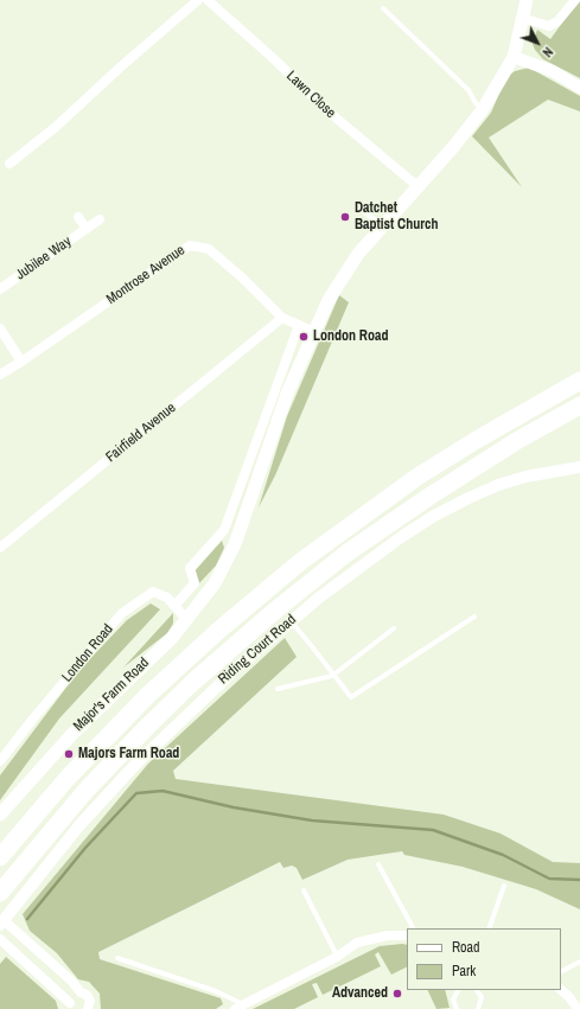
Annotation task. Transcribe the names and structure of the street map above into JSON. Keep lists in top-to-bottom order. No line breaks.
{"streets":{"main road":["Major's Farm Road"],"street":["Lawn Close","Jubilee Way","Montrose Avenue","Fairfield Avenue","Riding Court Road","London Road"]},"crossings":[["Montrose Avenue","Fairfield Avenue"],["London Road","Major's Farm Road"]],"places":["Datchet Baptist Church","London Road","Majors Farm Road","Advanced"],"legend":["Road","Park"],"north":"bottom right"}
